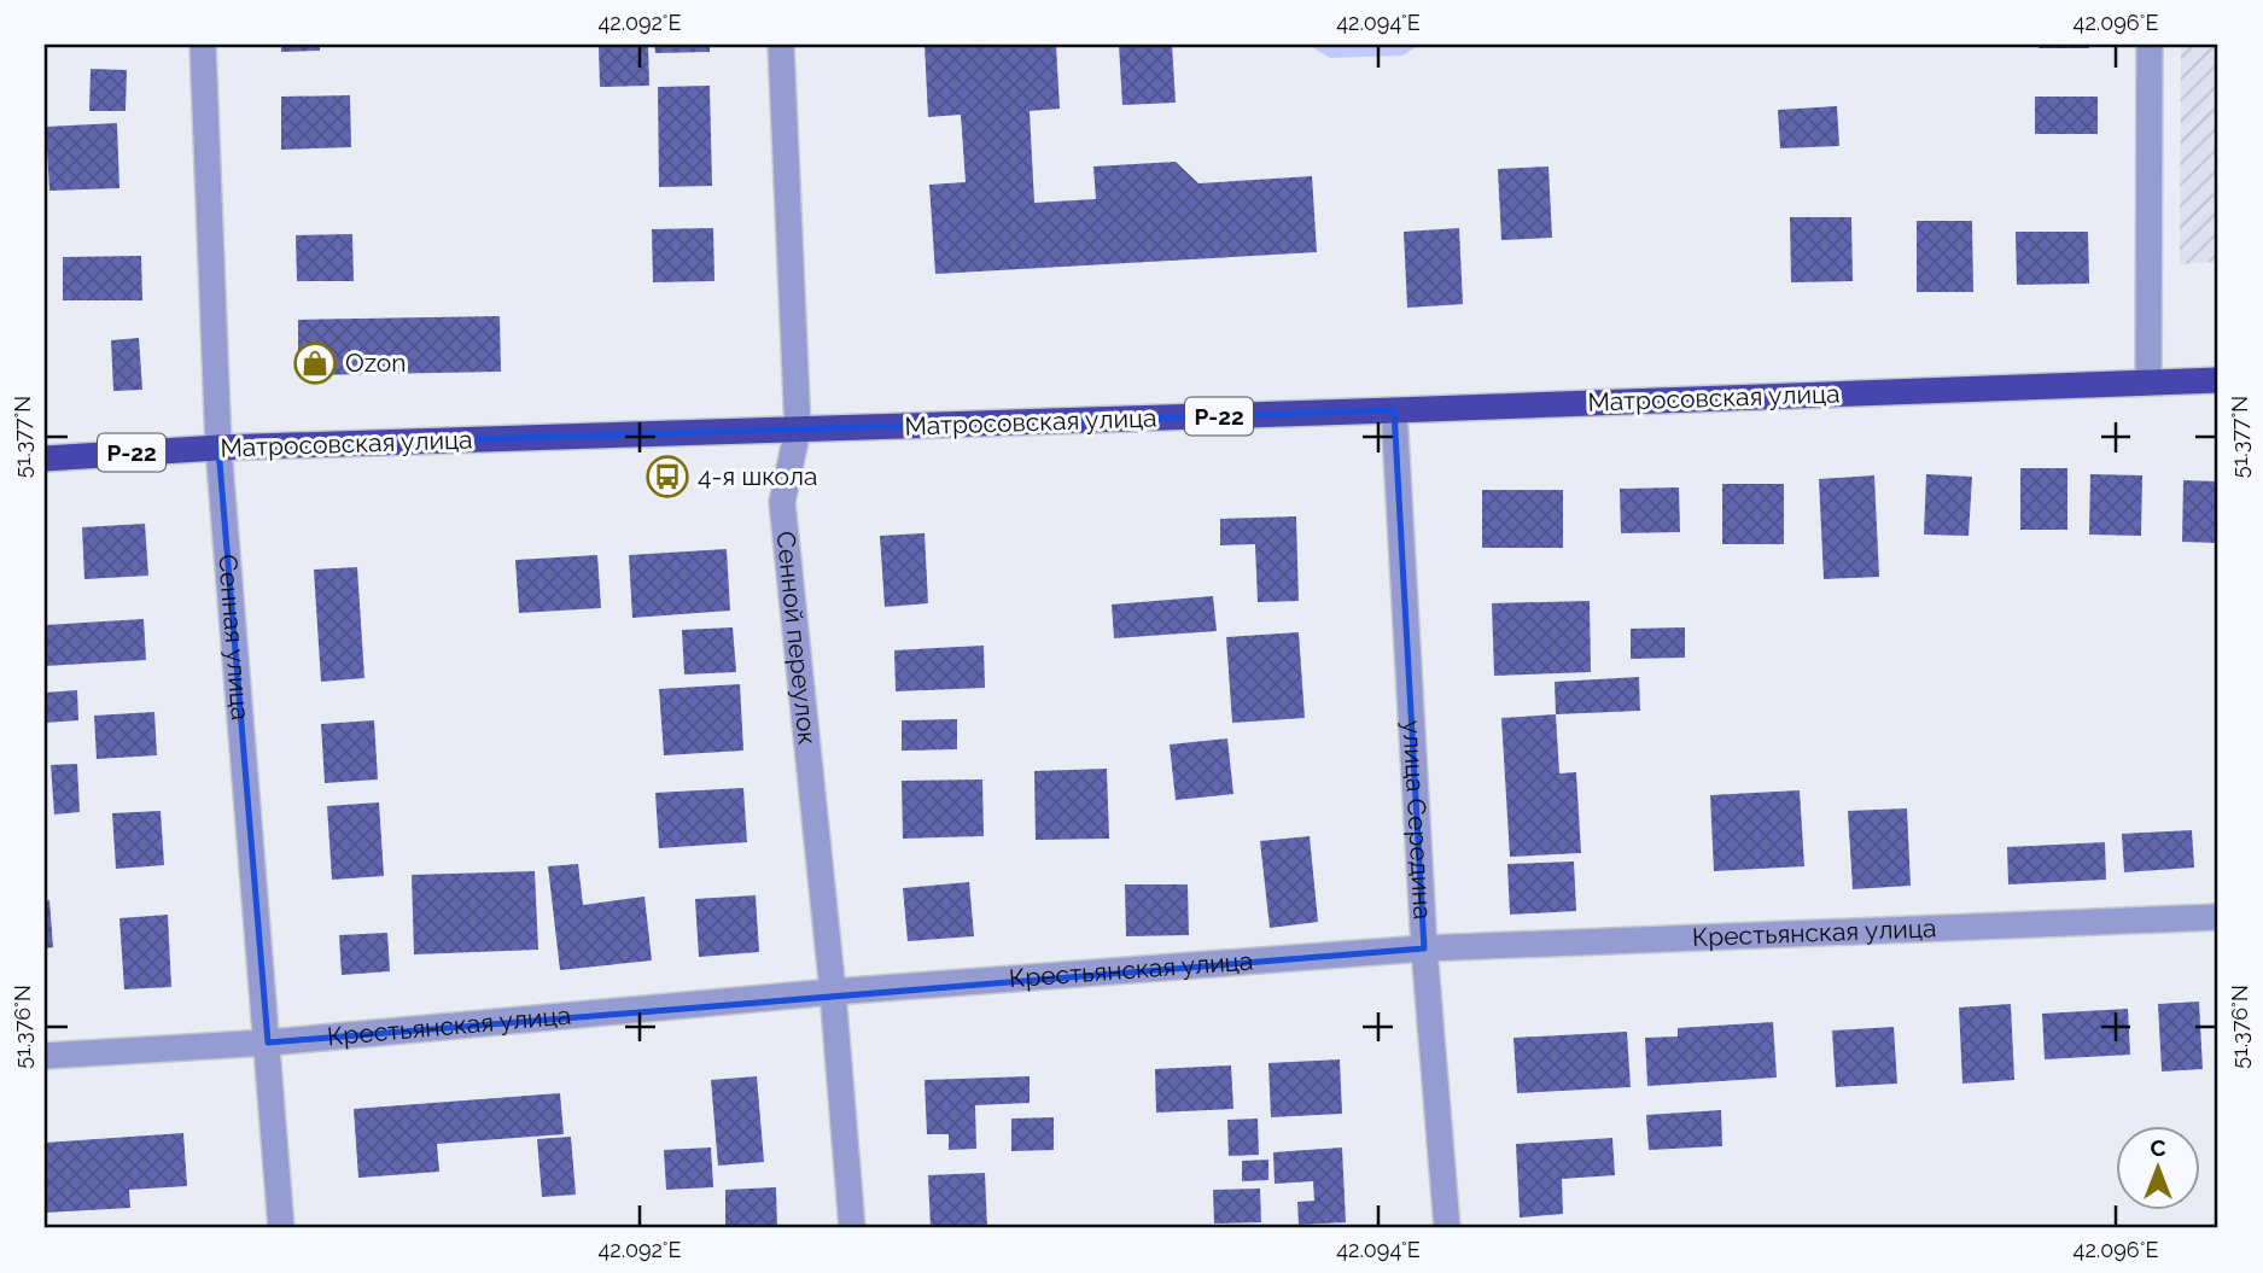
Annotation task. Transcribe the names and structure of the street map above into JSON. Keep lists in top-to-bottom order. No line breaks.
{"streets":{"highway":["Матросовская улица","Р-22"],"street":["Сенной переулок","Сенная улица","улица Середина","Крестьянская улица"]},"crossings":[["Матросовская улица","Сенной переулок"],["Матросовская улица","Сенная улица"],["Матросовская улица","улица Середина"],["Сенной переулок","Крестьянская улица"],["Сенная улица","Крестьянская улица"],["улица Середина","Крестьянская улица"]],"places":{"shop":["Ozon"],"bus stop":["4-я школа"]},"north":"top","coordinates":["42.092°E","42.094°E","42.096°E","51.377°N","51.376°N"]}
